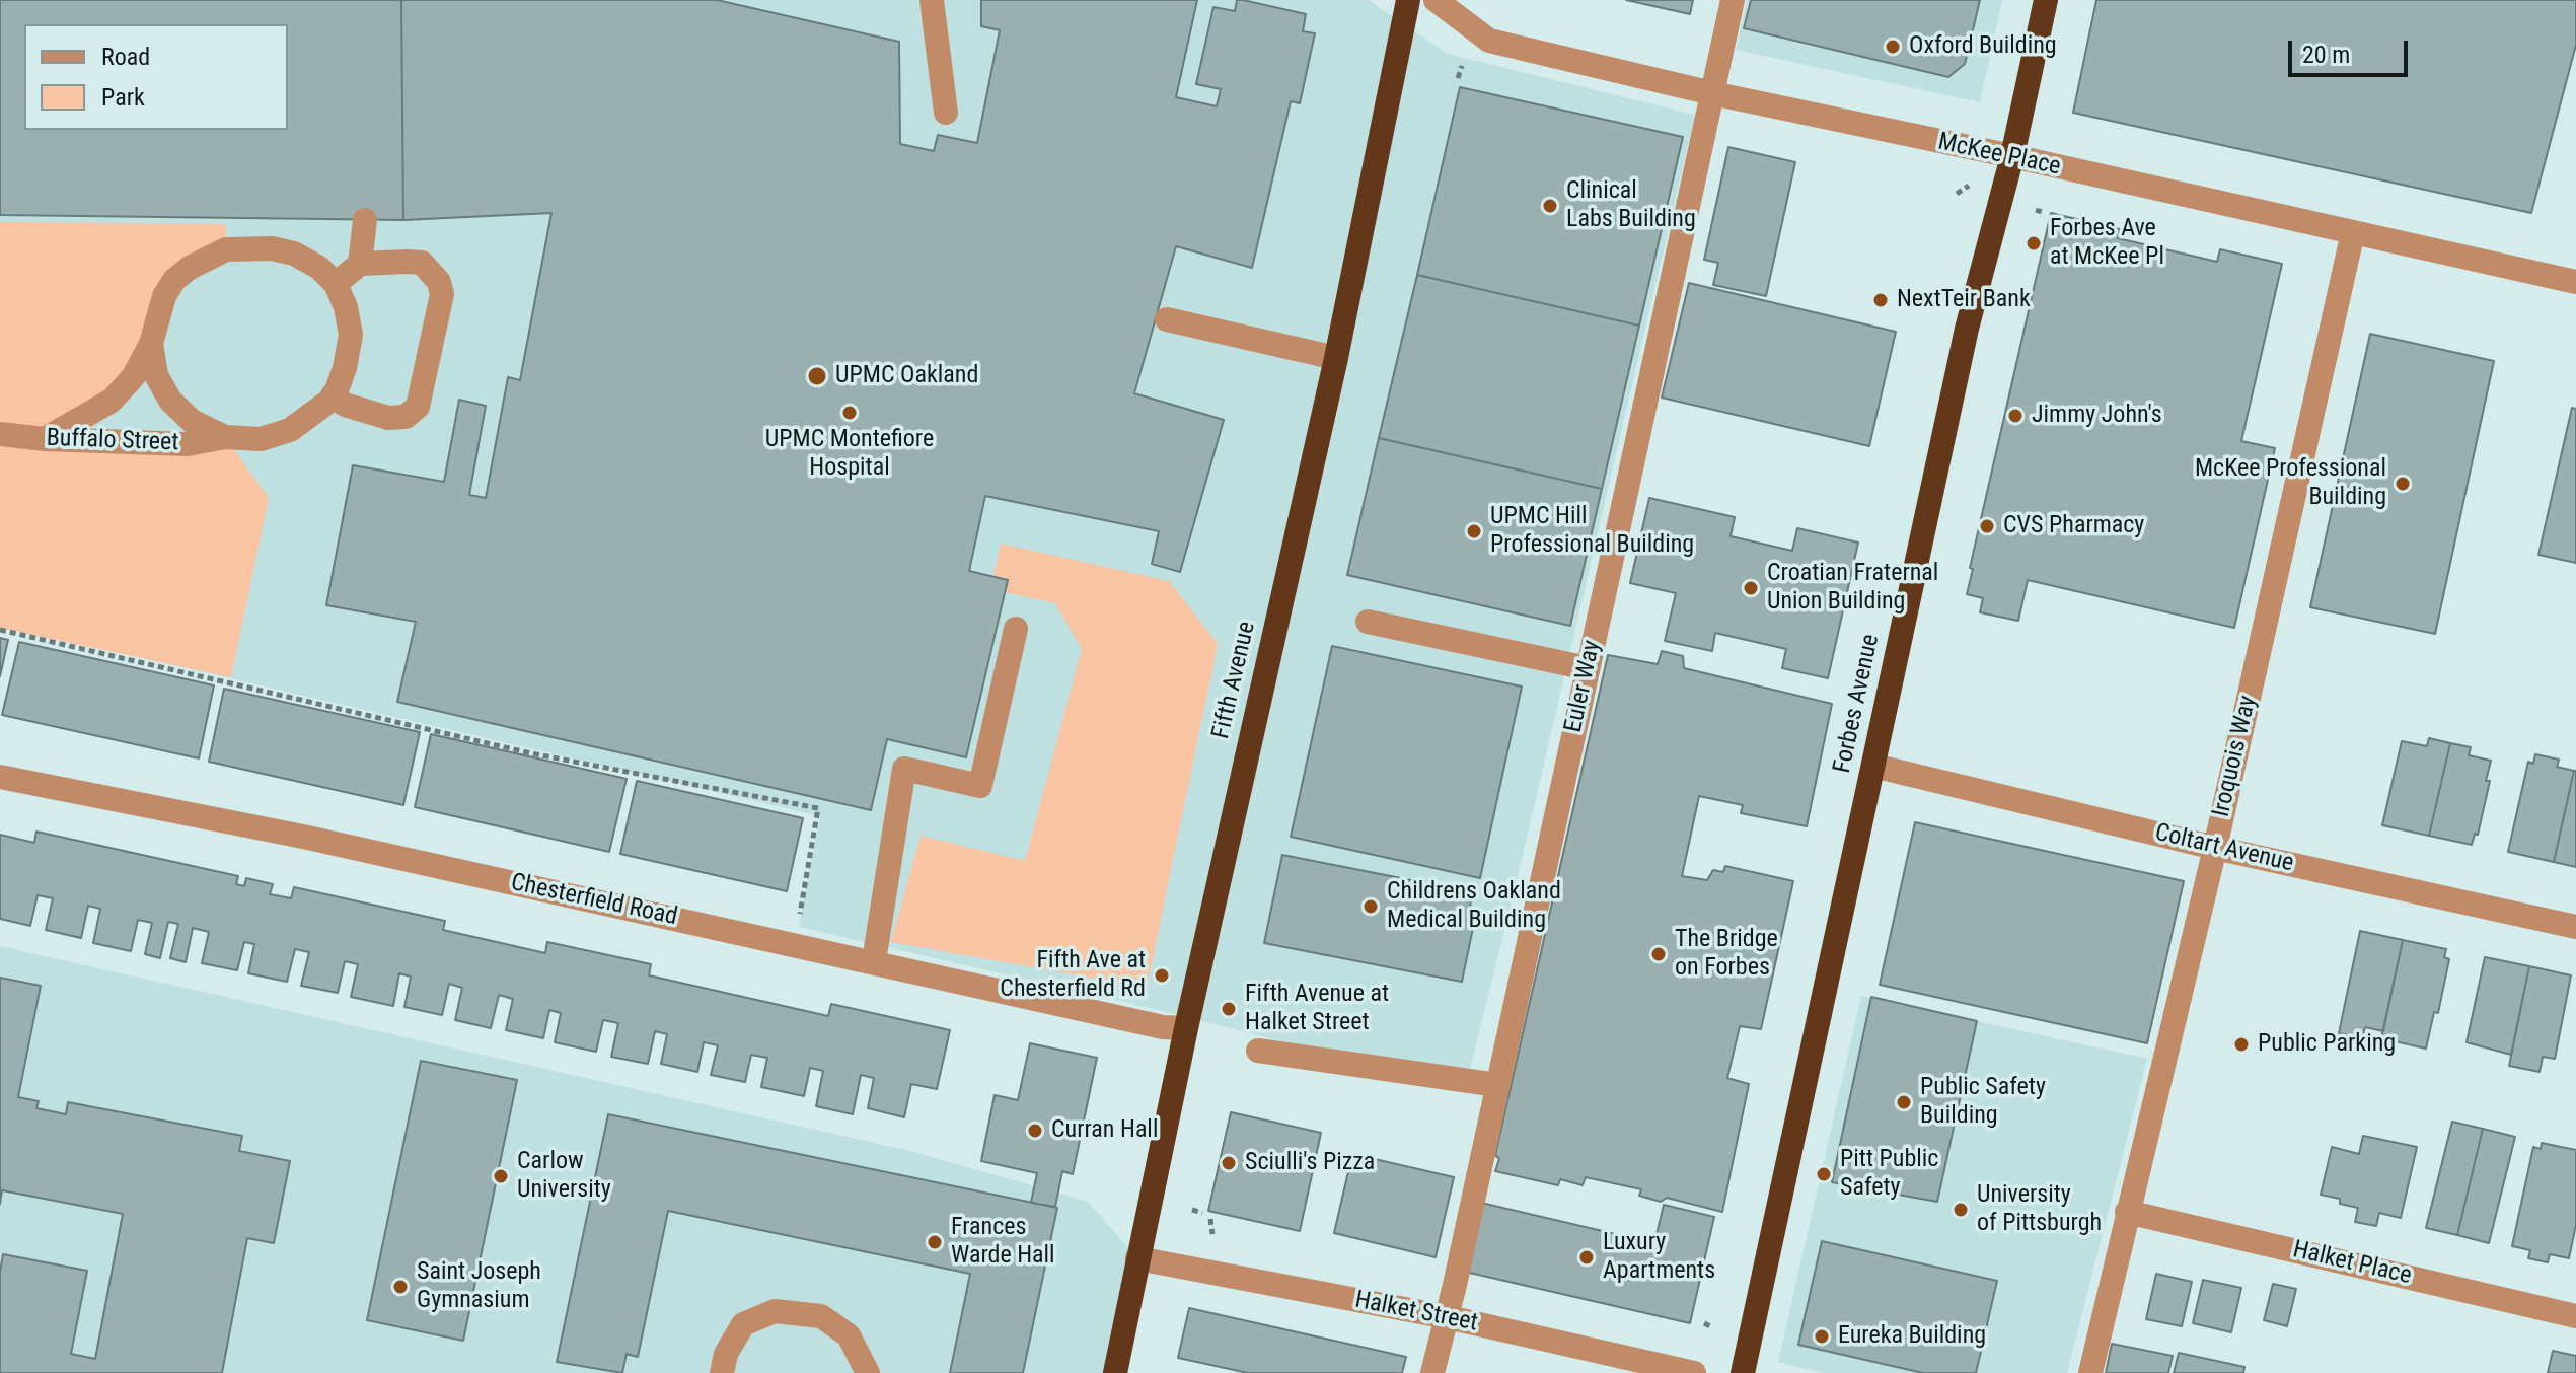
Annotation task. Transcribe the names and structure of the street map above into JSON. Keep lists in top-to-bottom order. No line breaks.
{"streets":{"highway":["Fifth Avenue","Forbes Avenue"],"street":["McKee Place","Buffalo Street","Euler Way","Iroquois Way","Coltart Avenue","Chesterfield Road","Halket Place","Halket Street"]},"crossings":[["McKee Place","Euler Way"],["McKee Place","Forbes Avenue"],["McKee Place","Iroquois Way"],["Fifth Avenue","Chesterfield Road"],["Fifth Avenue","Halket Street"],["Euler Way","Halket Street"],["Forbes Avenue","Coltart Avenue"],["Iroquois Way","Coltart Avenue"],["Iroquois Way","Halket Place"]],"places":["Oxford Building","Clinical Labs Building","Forbes Ave at McKee Pl","NextTeir Bank","UPMC Oakland","UPMC Montefiore Hospital","Jimmy John's","McKee Professional Building","CVS Pharmacy","UPMC Hill Professional Building","Croatian Fraternal Union Building","Childrens Oakland Medical Building","The Bridge on Forbes","Fifth Ave at Chesterfield Rd","Fifth Avenue at Halket Street","Public Parking","Public Safety Building","Curran Hall","Sciulli's Pizza","Pitt Public Safety","Carlow University","University of Pittsburgh","Frances Warde Hall","Luxury Apartments","Saint Joseph Gymnasium","Eureka Building"],"legend":["Road","Park"],"scale_bar":"20 m"}
